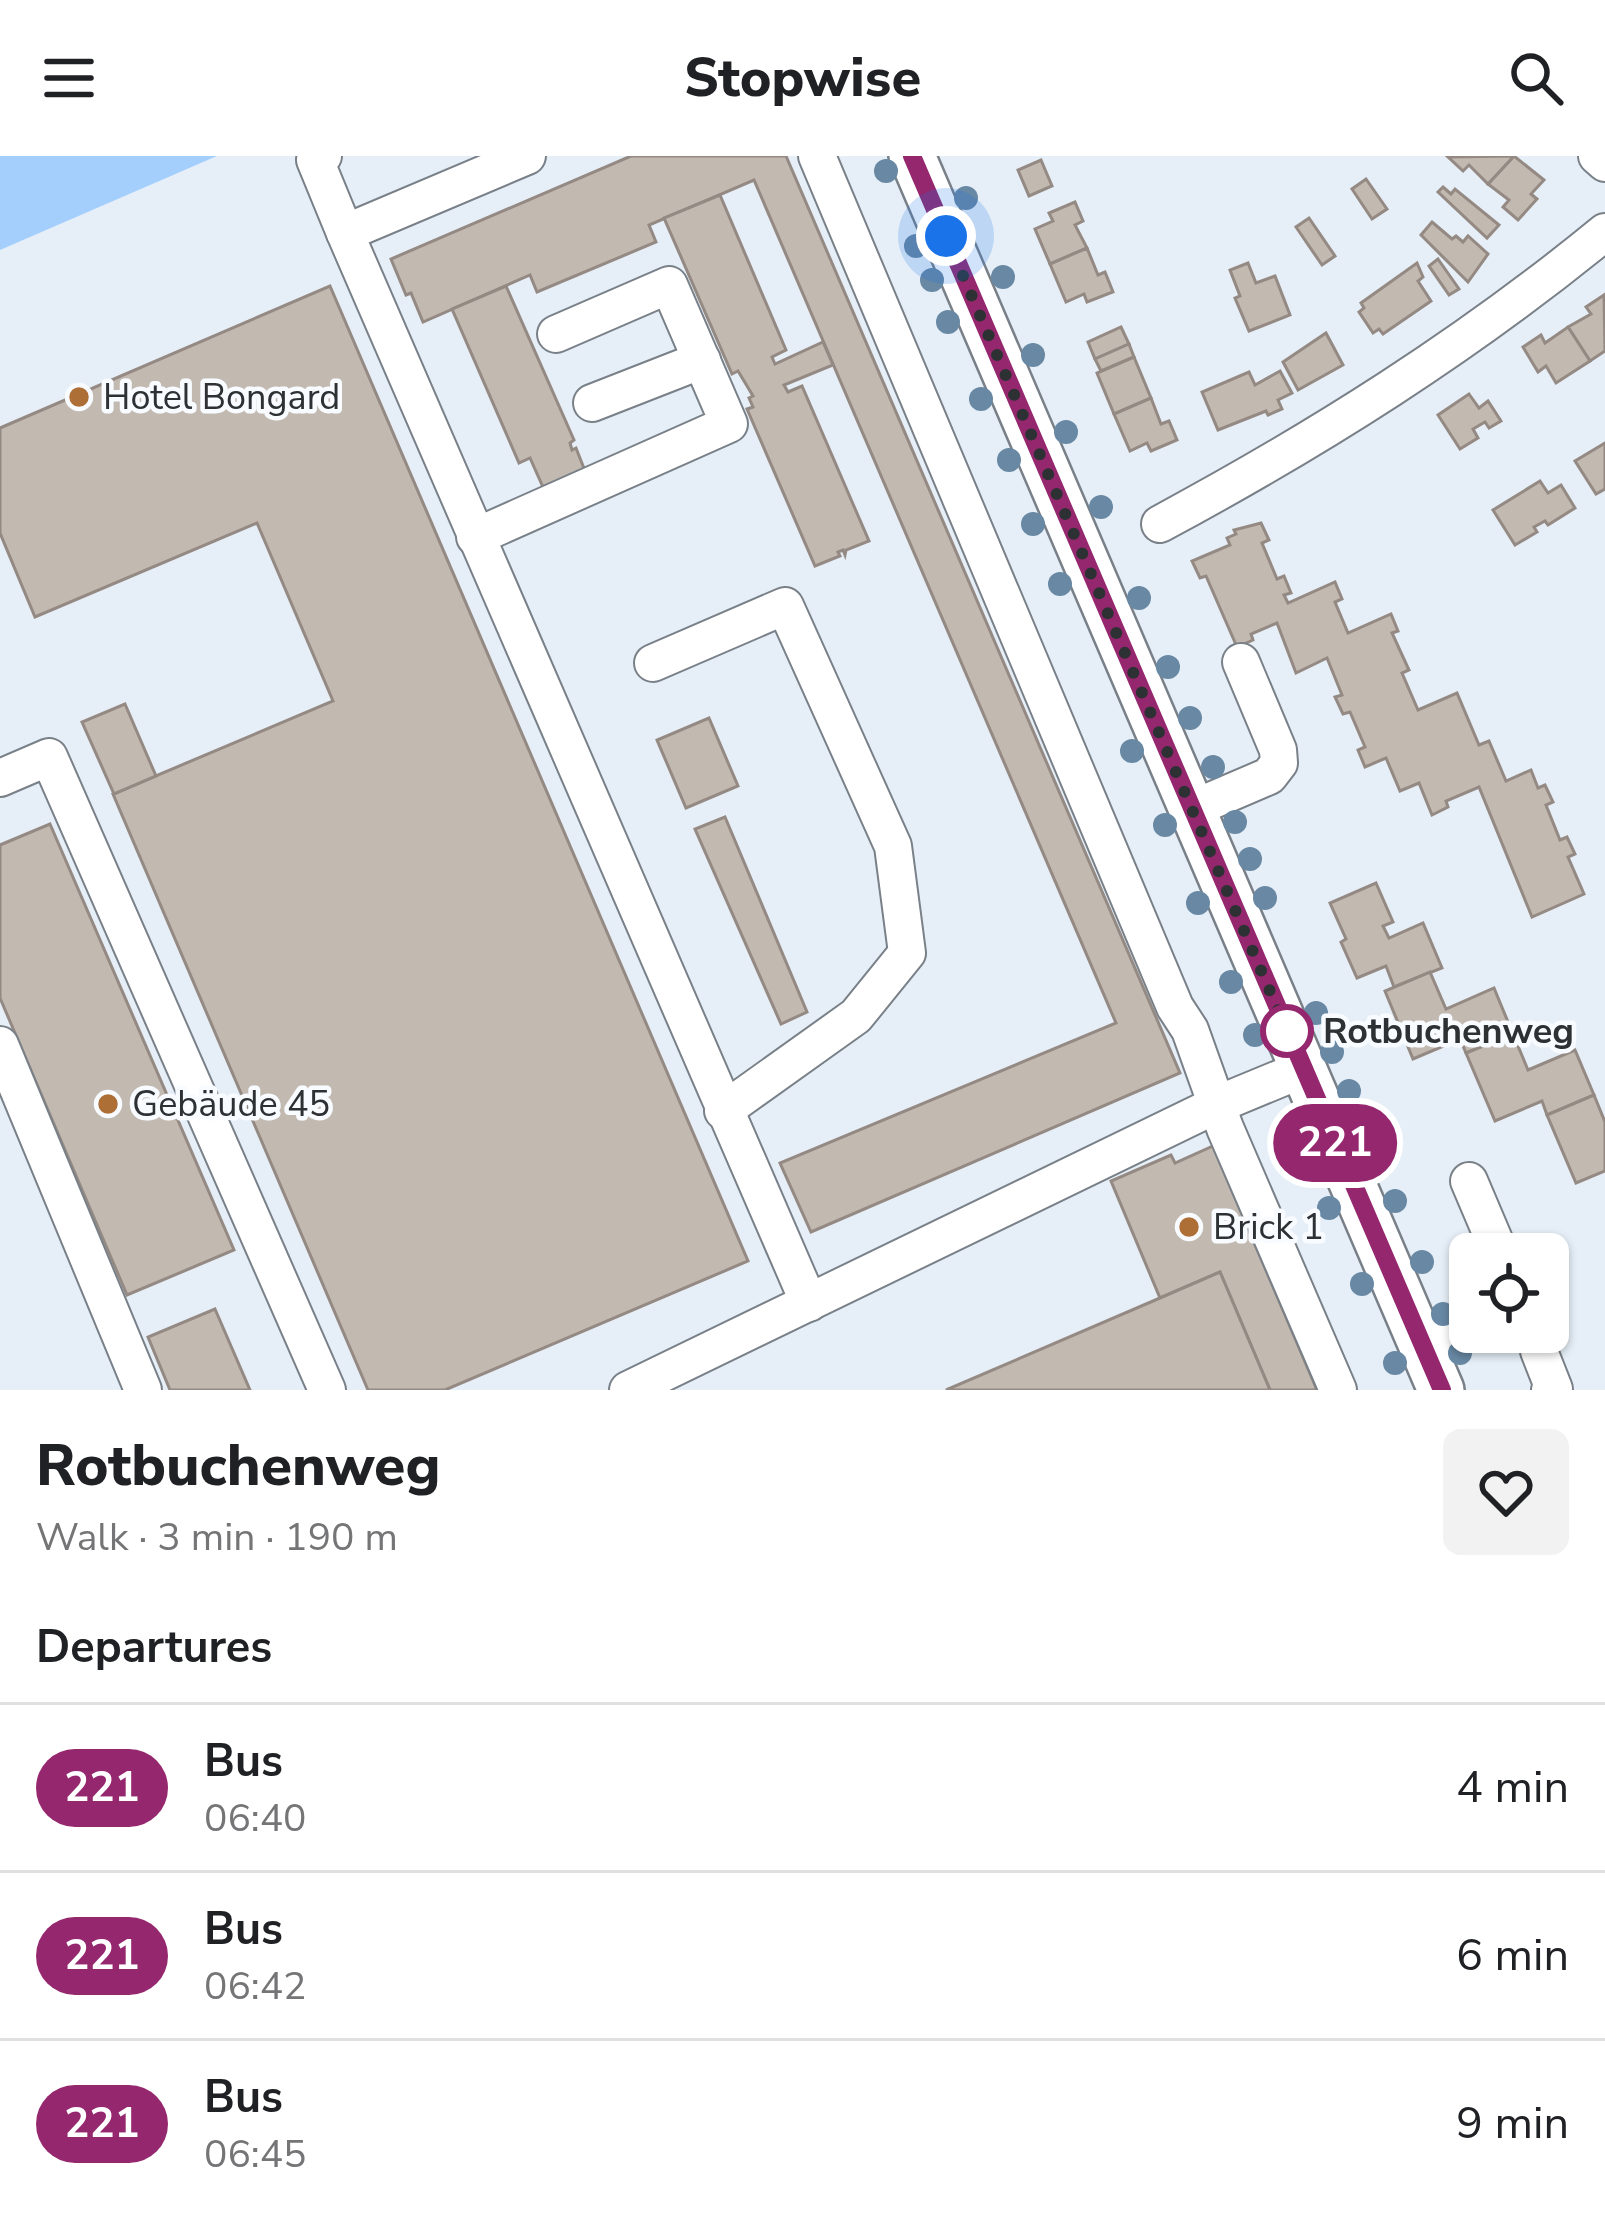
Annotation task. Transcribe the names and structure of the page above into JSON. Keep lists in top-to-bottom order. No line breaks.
{"places":["Hotel Bongard","Rotbuchenweg","Gebäude 45","Brick 1"],"lines":["bus line 221"],"page":{"header":"Stopwise","on_map":"221","heading":[["Rotbuchenweg","Walk · 3 min · 190 m"],"Departures"],"list":[{"mark":"221","name":"Bus","note":"06:40","value":"4 min"},{"mark":"221","name":"Bus","note":"06:42","value":"6 min"},{"mark":"221","name":"Bus","note":"06:45","value":"9 min"}]}}
